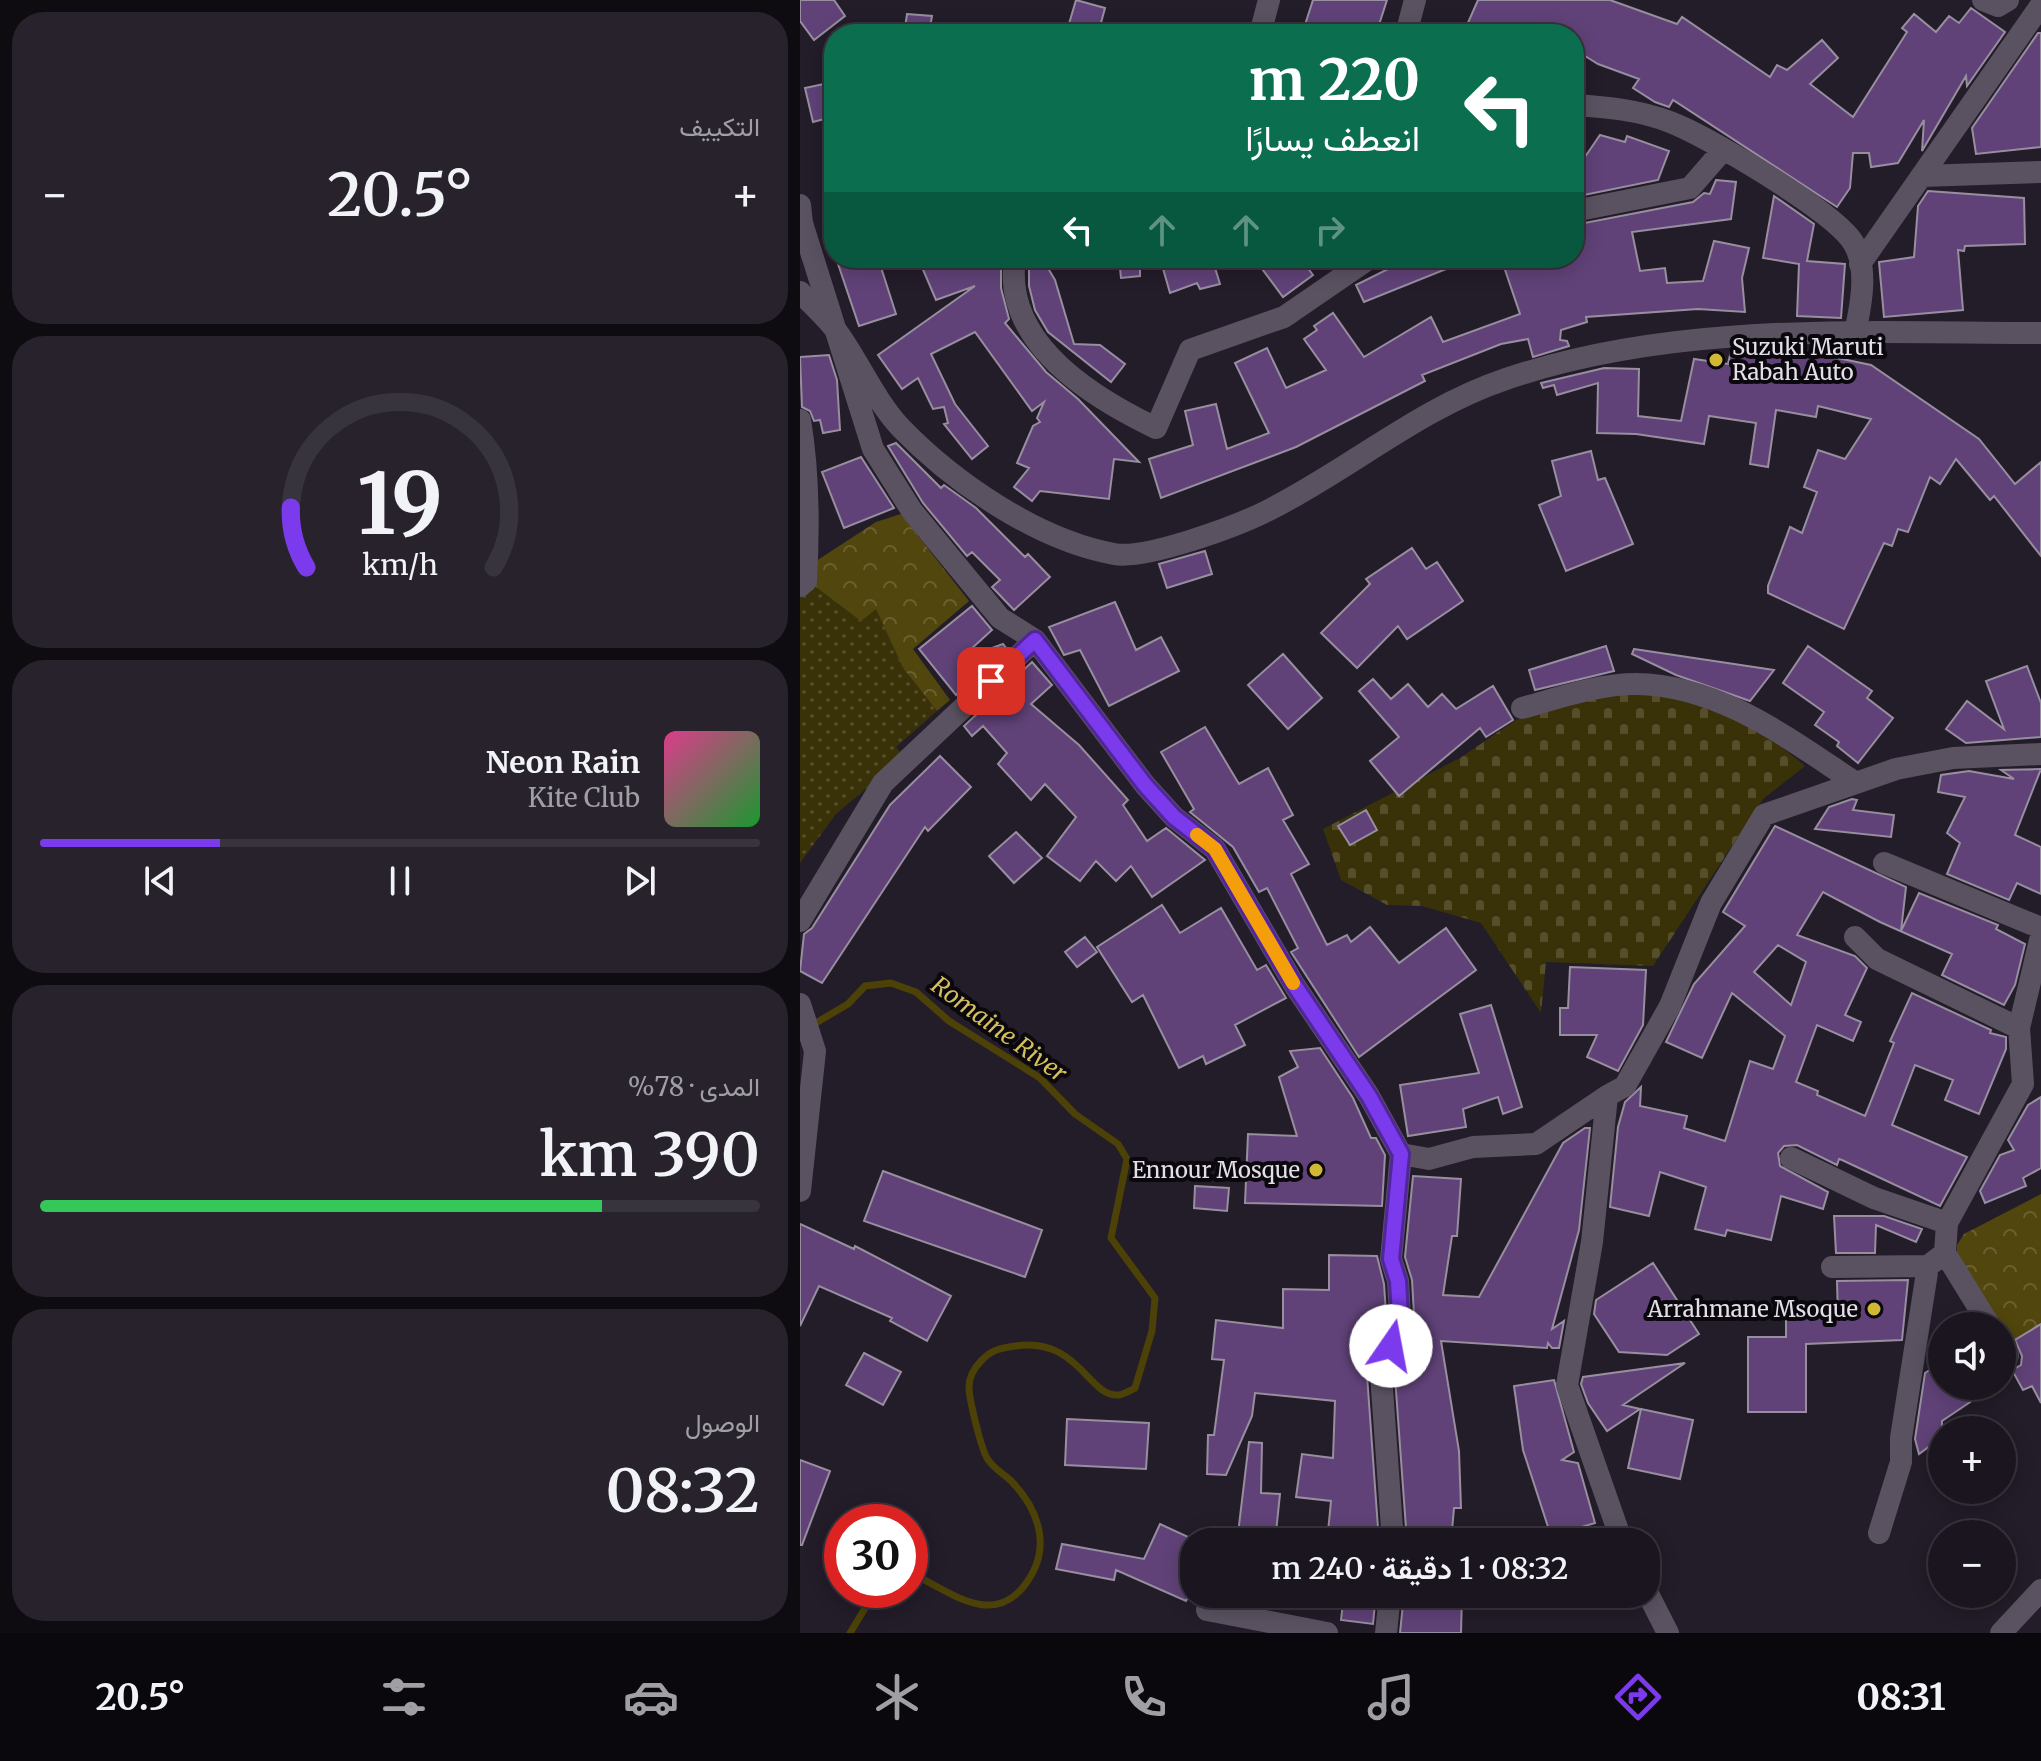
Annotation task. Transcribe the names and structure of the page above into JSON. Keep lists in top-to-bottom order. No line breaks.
{"water":["Romaine River"],"places":["Suzuki Maruti Rabah Auto","Ennour Mosque","Arrahmane Msoque"],"page":{"tile":["التكييف",["المدى · 78%","390 km"],["الوصول","08:32"]],"turn":["220 m","انعطف يسارًا"],"heat":["−","20.5°","+"],"song":["Neon Rain","Kite Club"],"map_buttons":["+","−"],"limit":"30","trip":"08:32 · 1 دقيقة · 240 m","tabs":["08:31","20.5°"],"gauge":["19","km/h"]}}
